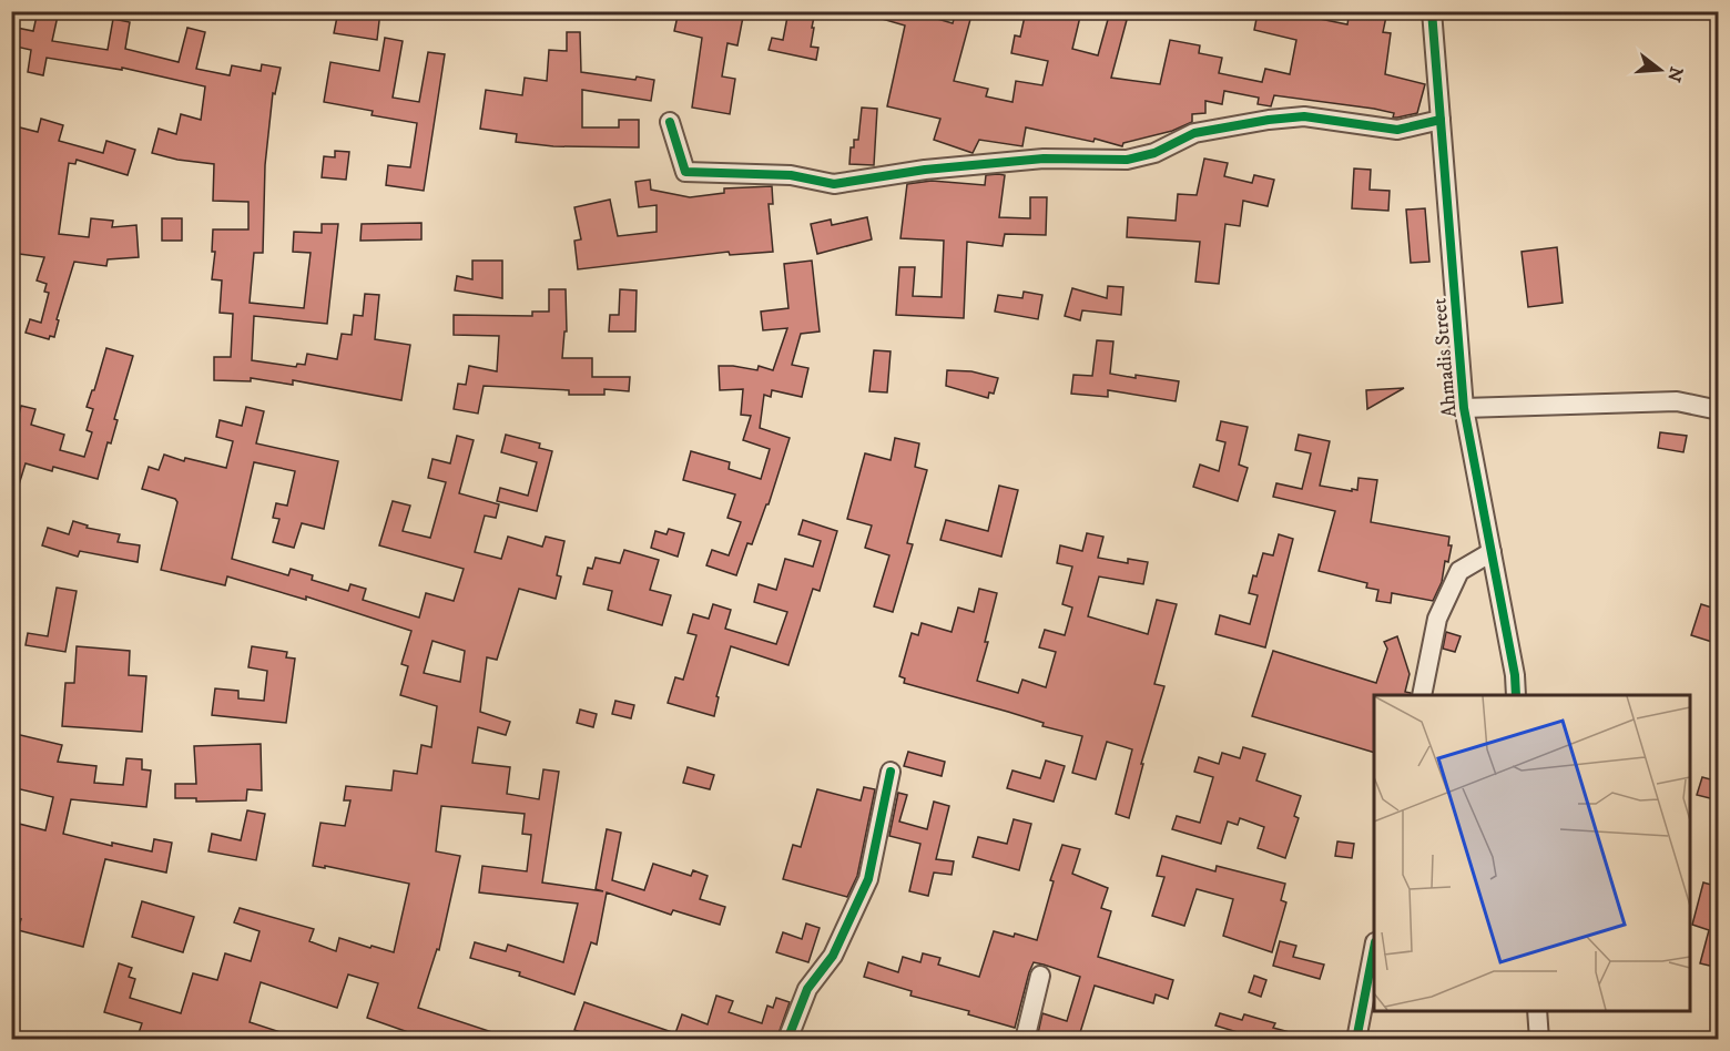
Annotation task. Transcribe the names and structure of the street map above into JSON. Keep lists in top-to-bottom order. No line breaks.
{"streets":{"street":["Ahmadis Street"]},"north":"right"}
